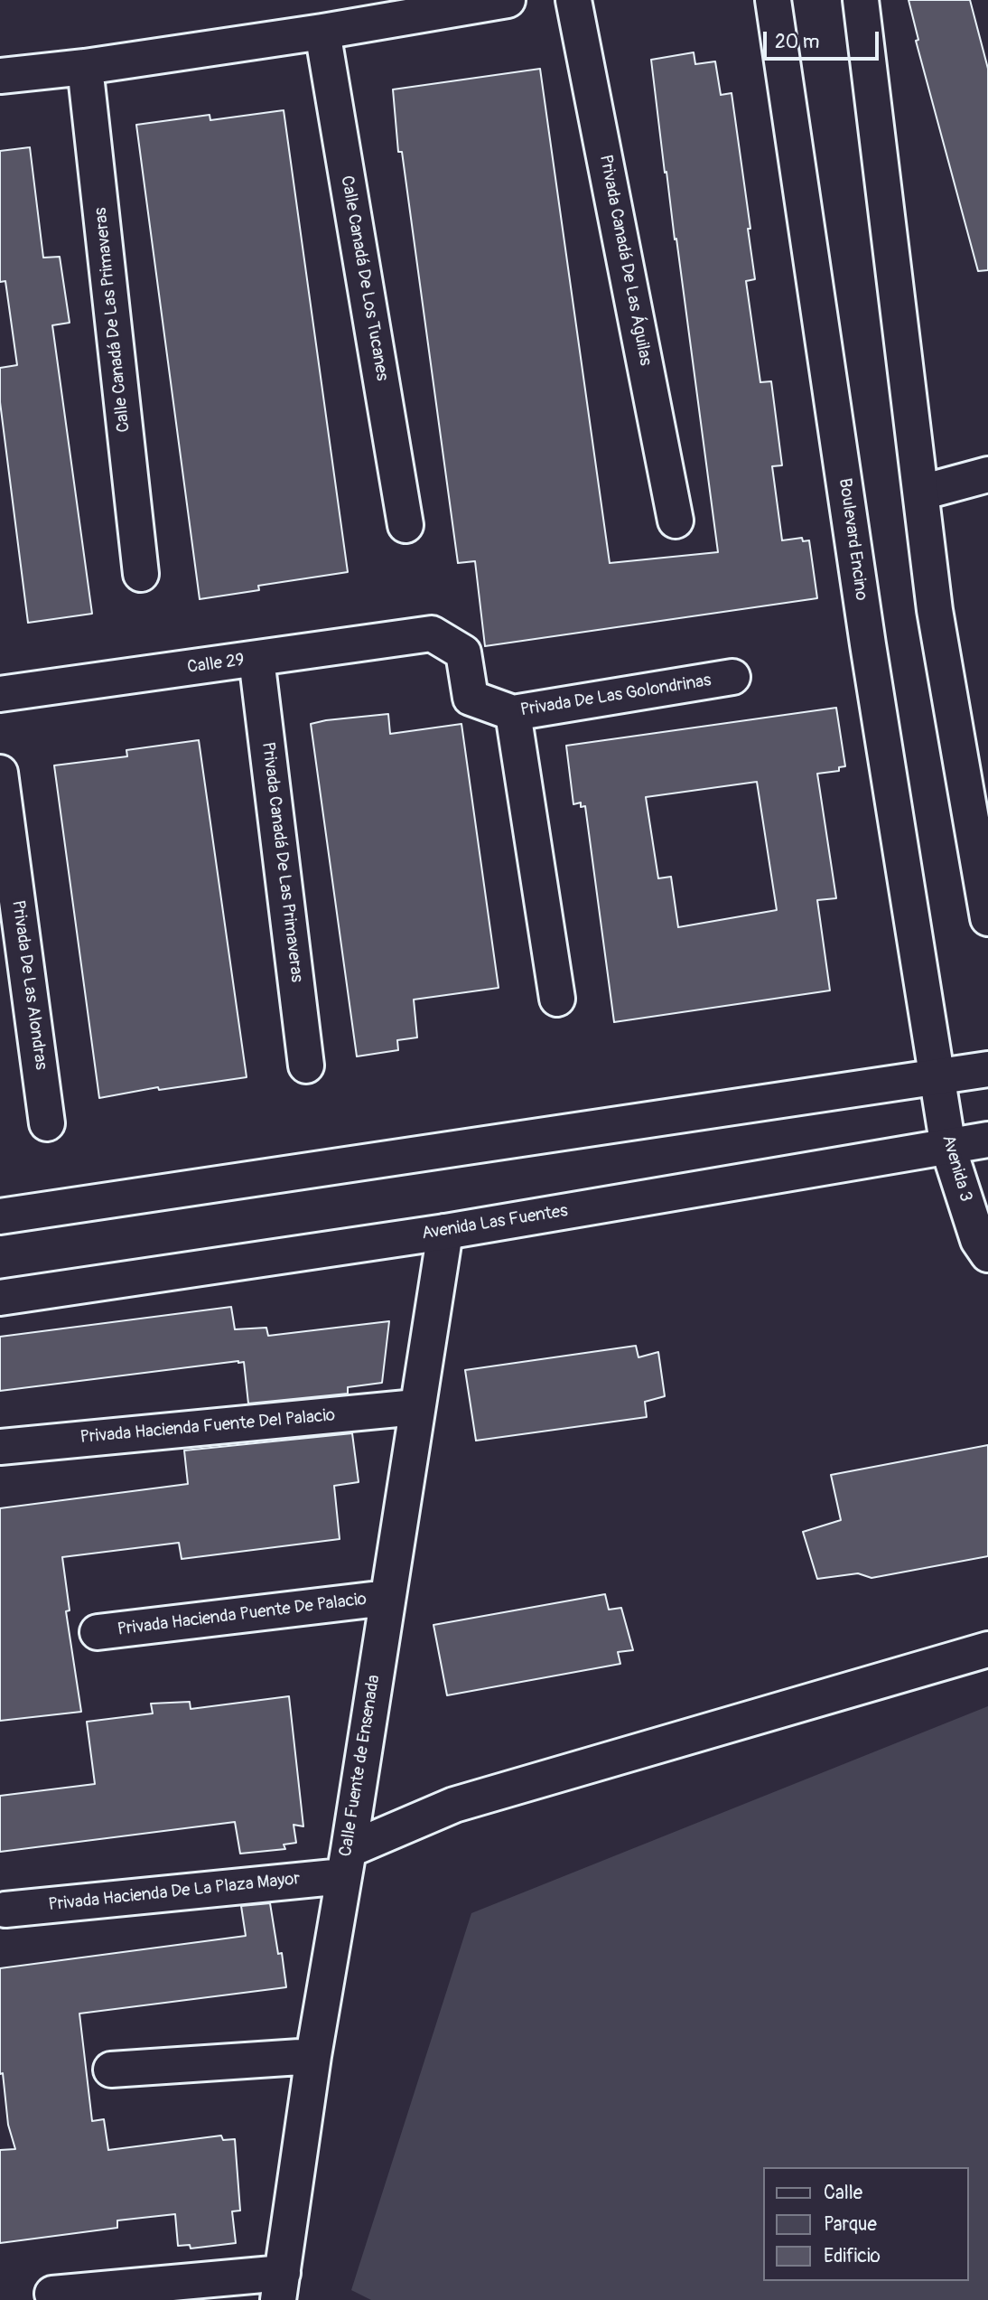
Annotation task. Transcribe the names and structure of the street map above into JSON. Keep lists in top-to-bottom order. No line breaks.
{"streets":{"street":["Privada Canadá De Las Águilas","Calle Canadá De Los Tucanes","Calle Canadá De Las Primaveras","Boulevard Encino","Calle 29","Privada De Las Golondrinas","Privada Canadá De Las Primaveras","Privada De Las Alondras","Avenida 3","Avenida Las Fuentes","Privada Hacienda Fuente Del Palacio","Privada Hacienda Puente De Palacio","Calle Fuente de Ensenada","Privada Hacienda De La Plaza Mayor"]},"crossings":[["Boulevard Encino","Avenida 3"],["Calle 29","Privada De Las Golondrinas"],["Calle 29","Privada Canadá De Las Primaveras"],["Avenida 3","Avenida Las Fuentes"],["Avenida Las Fuentes","Calle Fuente de Ensenada"],["Privada Hacienda Fuente Del Palacio","Calle Fuente de Ensenada"],["Privada Hacienda Puente De Palacio","Calle Fuente de Ensenada"],["Calle Fuente de Ensenada","Privada Hacienda De La Plaza Mayor"]],"legend":["Calle","Parque","Edificio"],"scale_bar":"20 m"}
